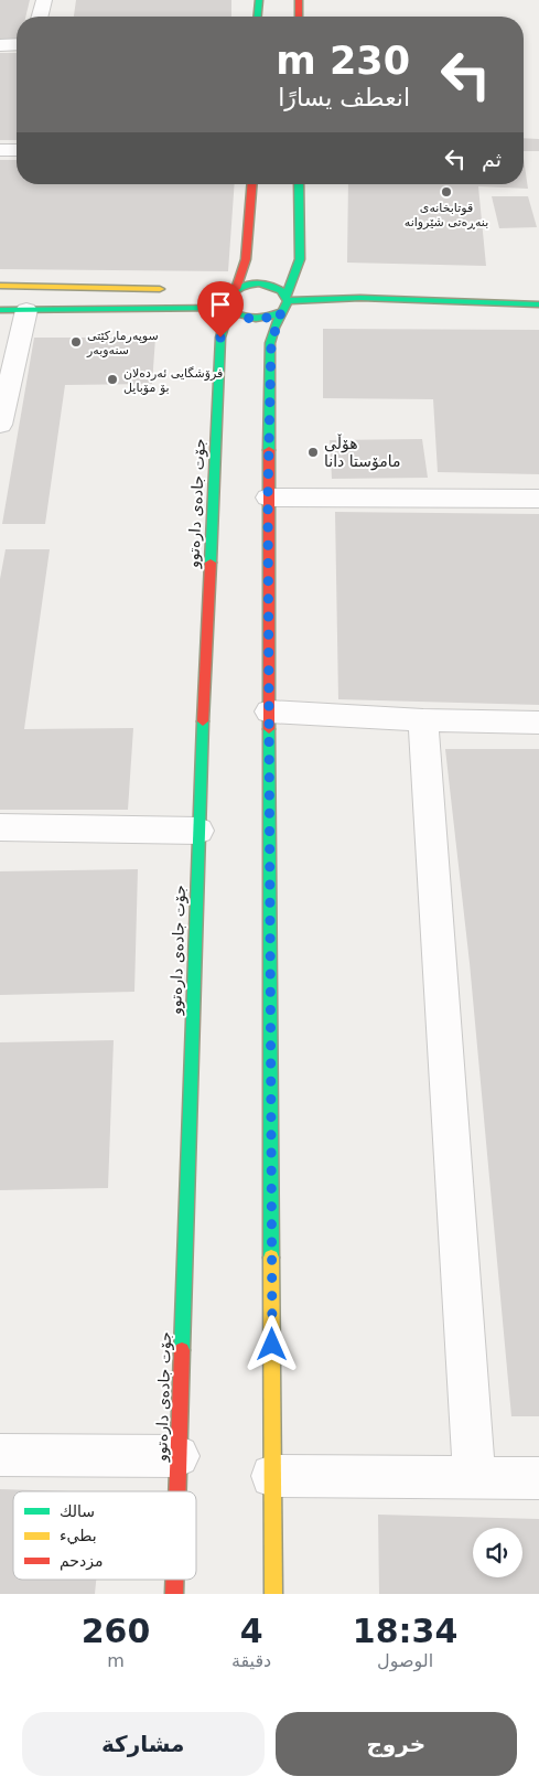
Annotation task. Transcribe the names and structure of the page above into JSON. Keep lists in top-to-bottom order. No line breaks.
{"streets":{"main road":["جۆت جادەی دارەتوو"]},"places":["قوتابخانەی بنەڕەتی شێروانە","سوپەرمارکێتی سنەوبەر","فرۆشگایی ئەردەلان بۆ مۆبایل","هۆڵی مامۆستا دانا"],"legend":["سالك","بطيء","مزدحم"],"page":{"turn":["230 m","انعطف يسارًا"],"then":"ثم","eta":["18:34","الوصول","4","دقيقة","260","m"],"buttons":["خروج","مشاركة"]}}
